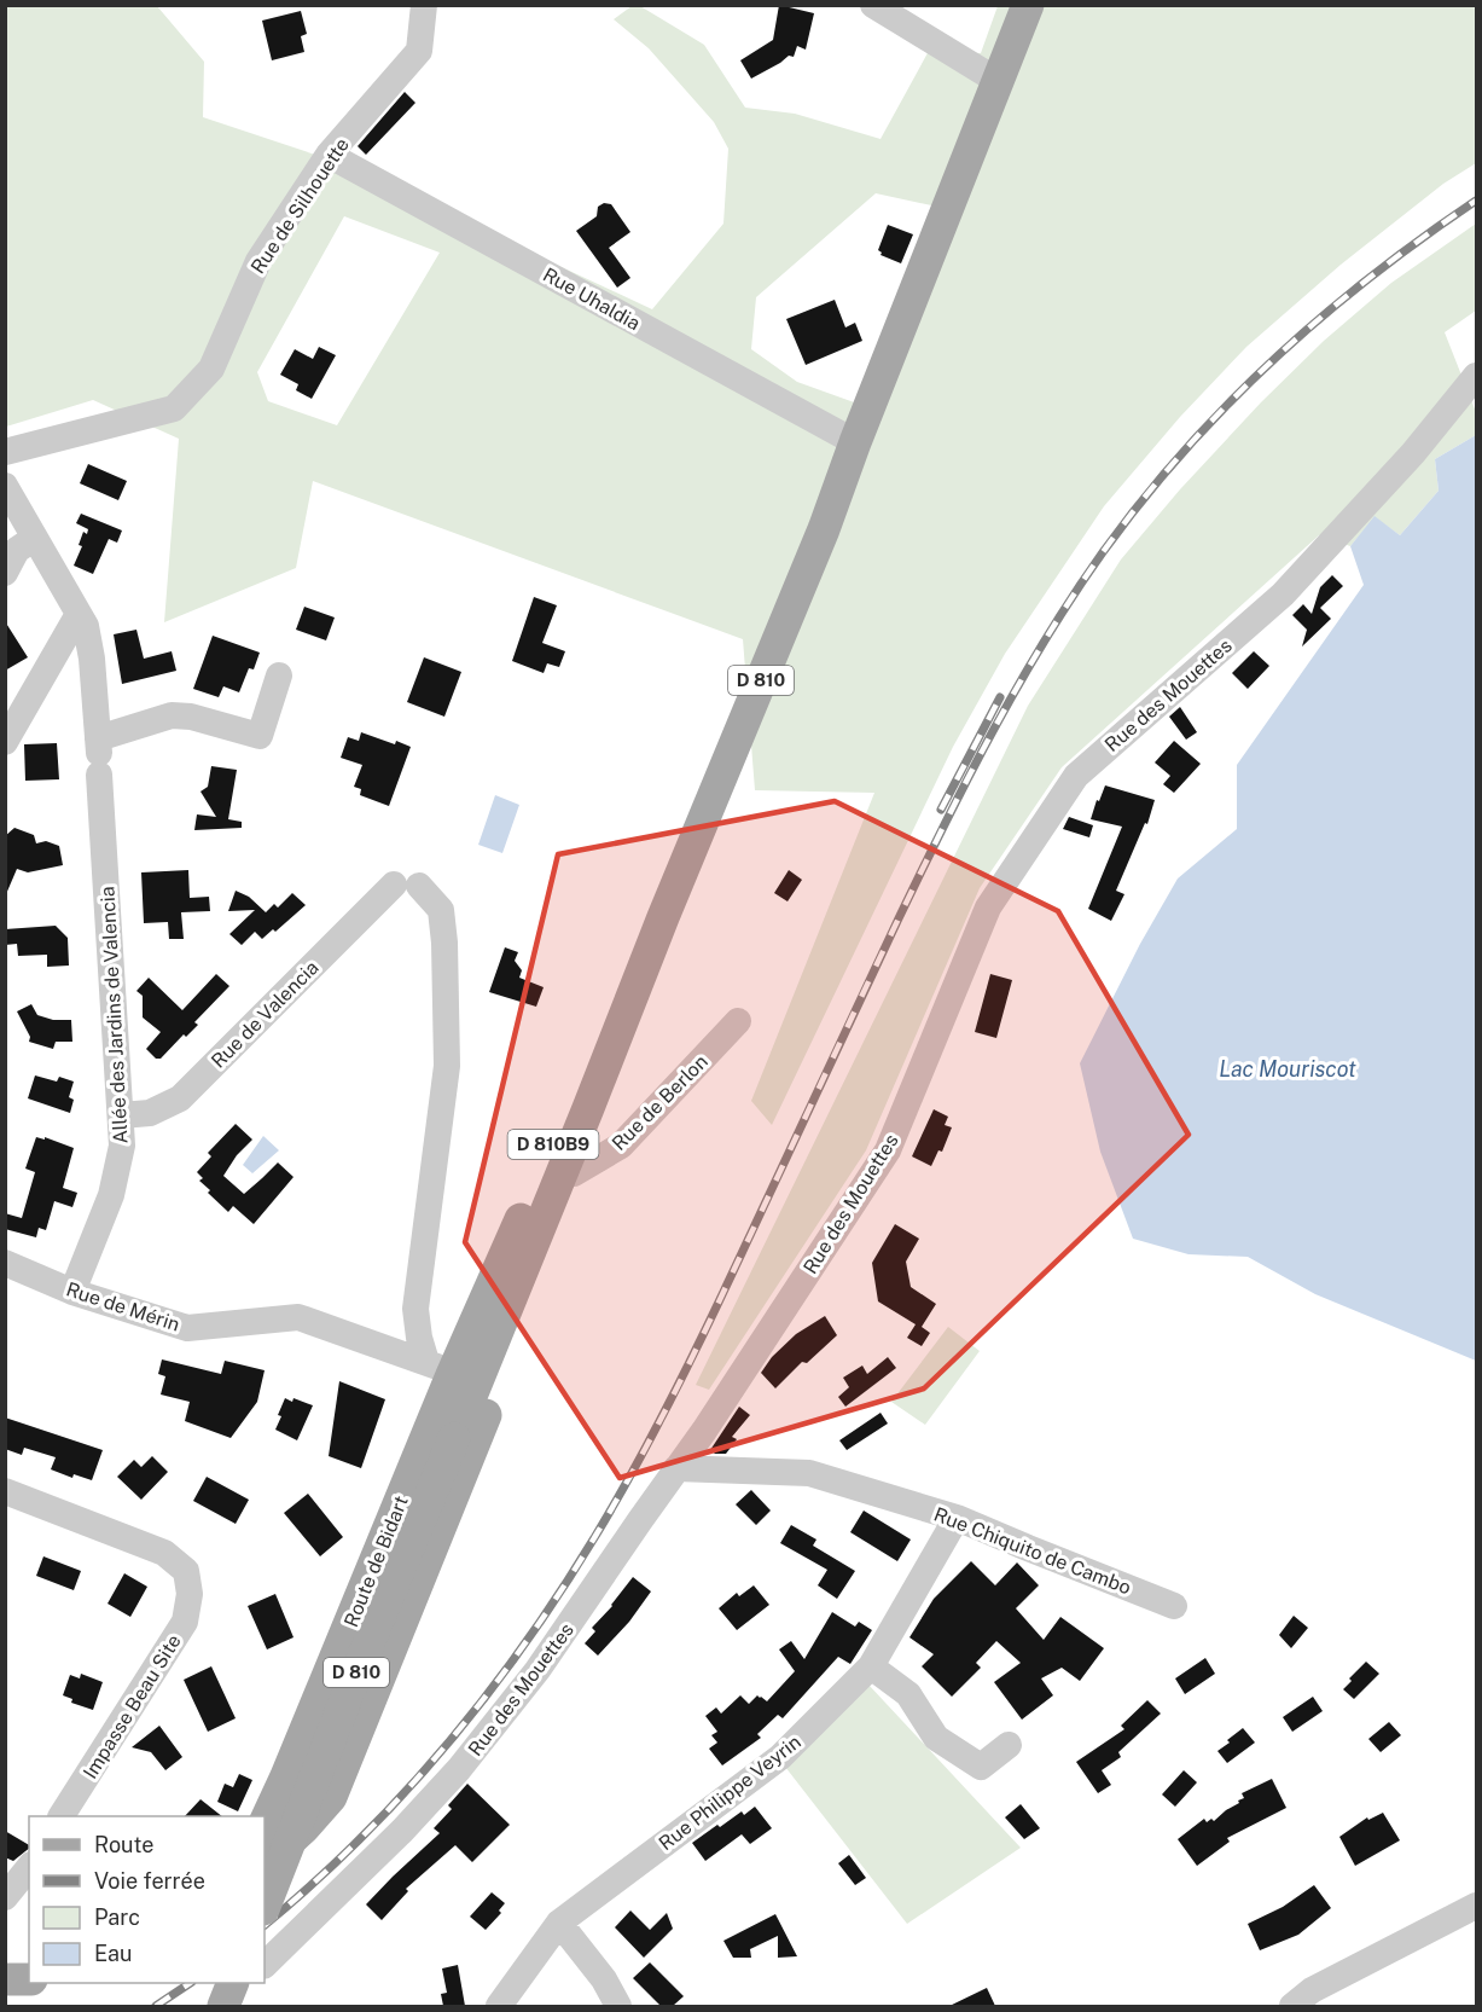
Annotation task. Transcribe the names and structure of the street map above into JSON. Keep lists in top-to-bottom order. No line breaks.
{"streets":{"main road":["D 810","D 810B9","Route de Bidart"],"street":["Rue de Silhouette","Rue Uhaldia","Rue des Mouettes","Rue de Valencia","Allée des Jardins de Valencia","Rue de Berlon","Rue de Mérin","Rue Chiquito de Cambo","Impasse Beau Site","Rue Philippe Veyrin"]},"crossings":[["Rue de Silhouette","Rue Uhaldia"],["Rue Uhaldia","D 810"],["D 810","D 810B9"],["Rue des Mouettes","Rue Chiquito de Cambo"],["Rue de Valencia","Allée des Jardins de Valencia"],["Rue de Valencia","D 810B9"],["Rue de Valencia","Rue de Mérin"],["Rue de Valencia","Route de Bidart"],["Allée des Jardins de Valencia","Rue de Mérin"],["D 810B9","Rue de Mérin"],["D 810B9","Route de Bidart"],["Rue de Mérin","Route de Bidart"],["Rue Chiquito de Cambo","Rue Philippe Veyrin"]],"water":["Lac Mouriscot"],"legend":["Route","Voie ferrée","Parc","Eau"]}
